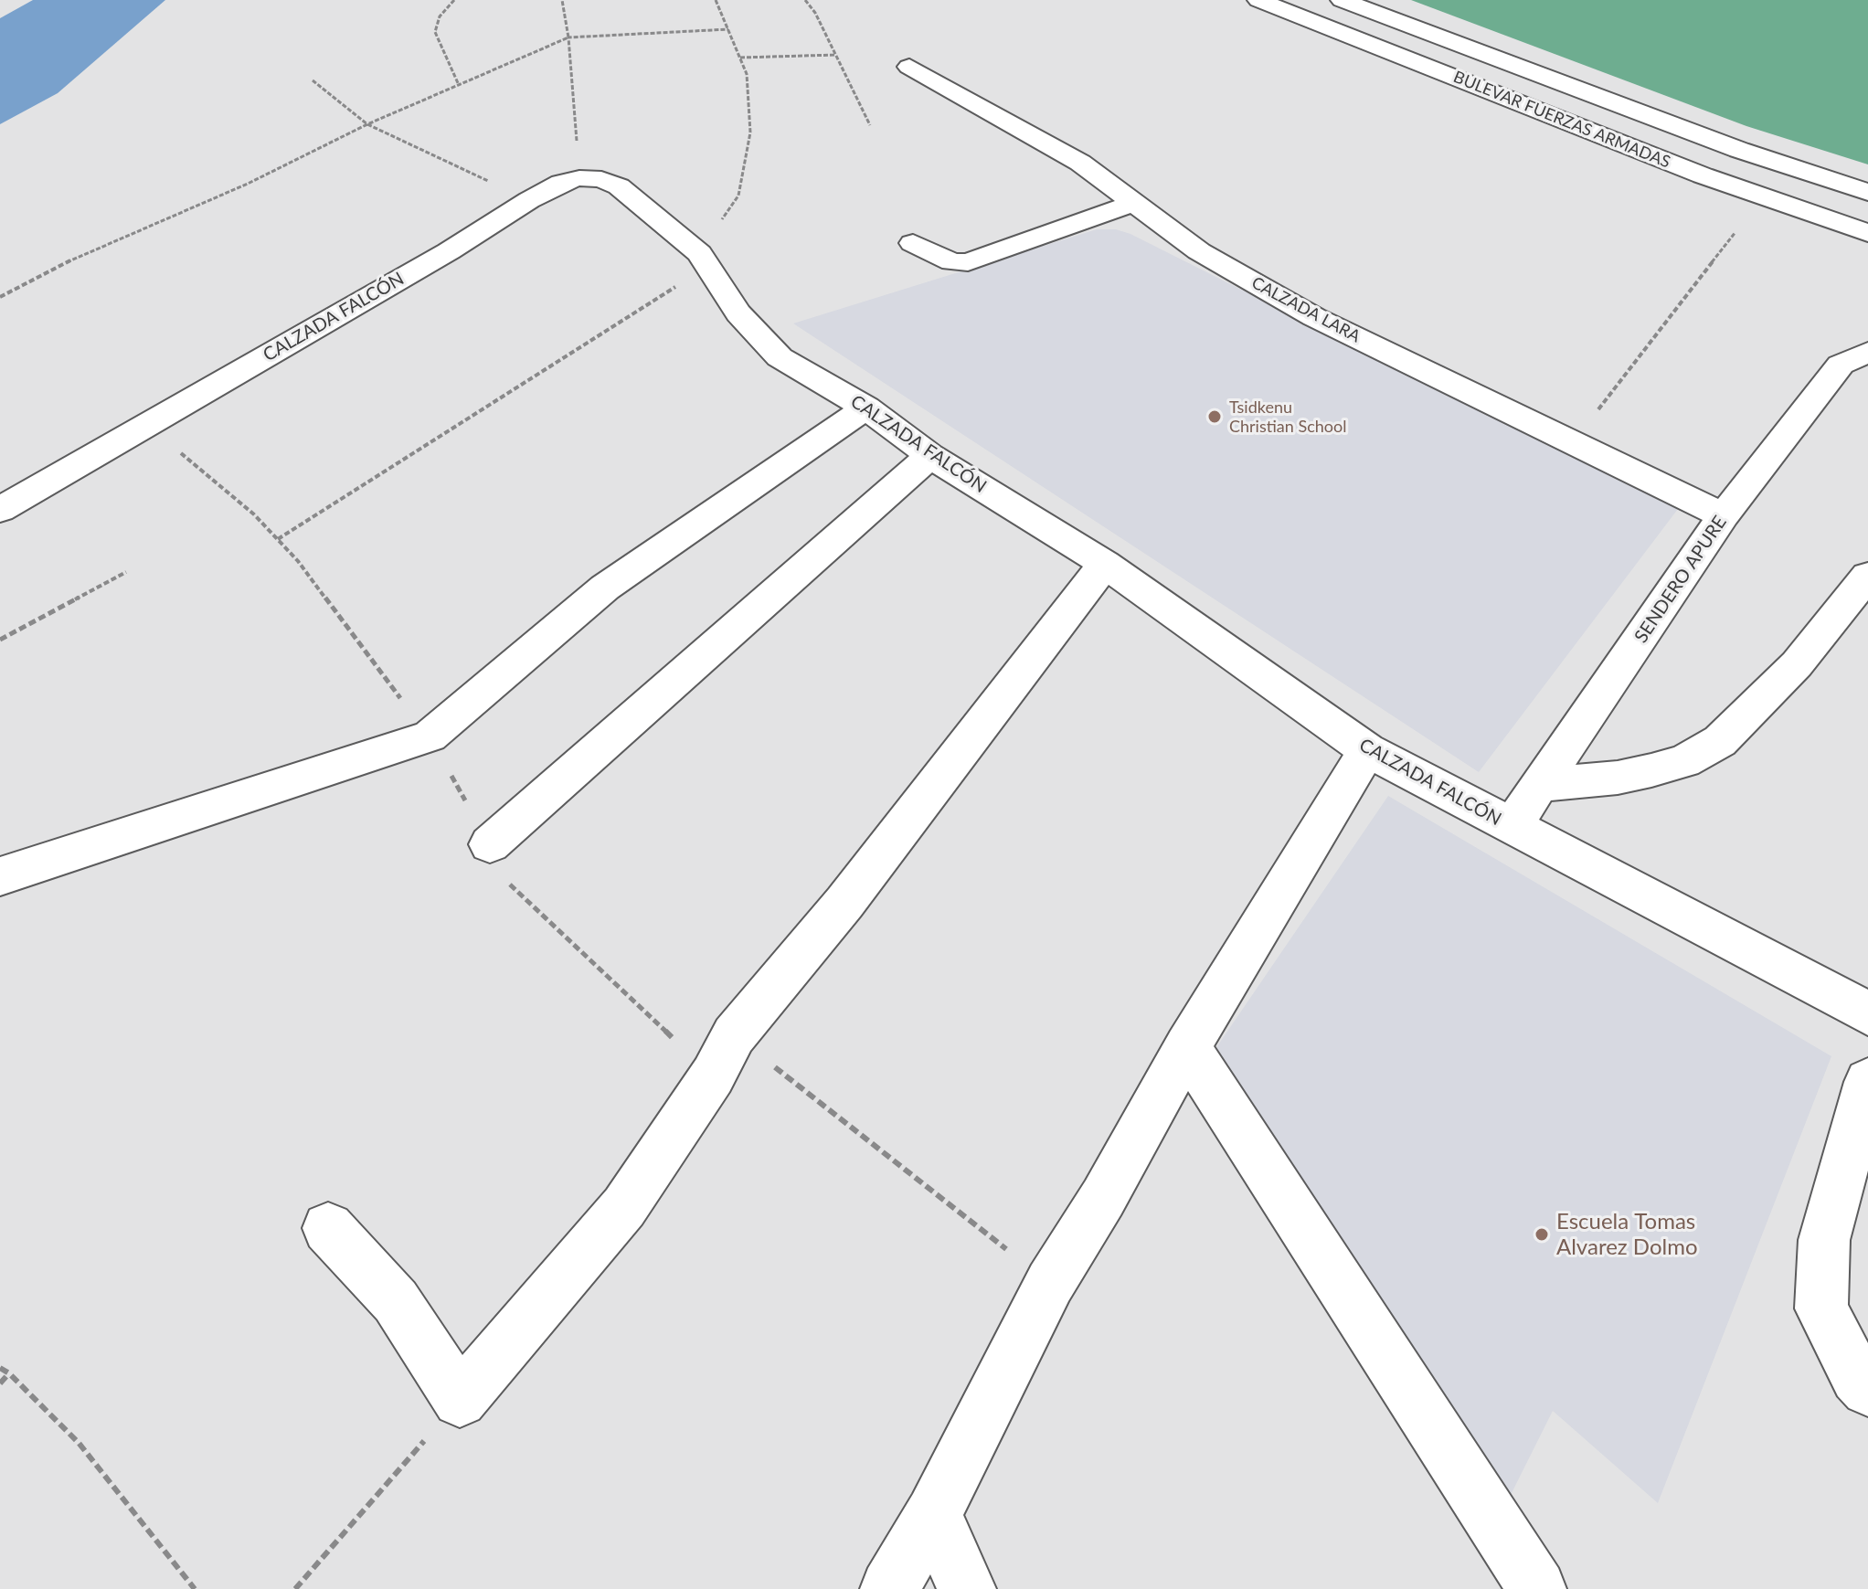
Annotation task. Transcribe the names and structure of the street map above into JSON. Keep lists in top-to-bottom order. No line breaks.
{"streets":{"main road":["BULEVAR FUERZAS ARMADAS","CALZADA LARA","CALZADA FALCÓN","SENDERO APURE"]},"crossings":[["CALZADA LARA","SENDERO APURE"],["CALZADA FALCÓN","SENDERO APURE"]],"places":["Tsidkenu Christian School","Escuela Tomas Alvarez Dolmo"]}
